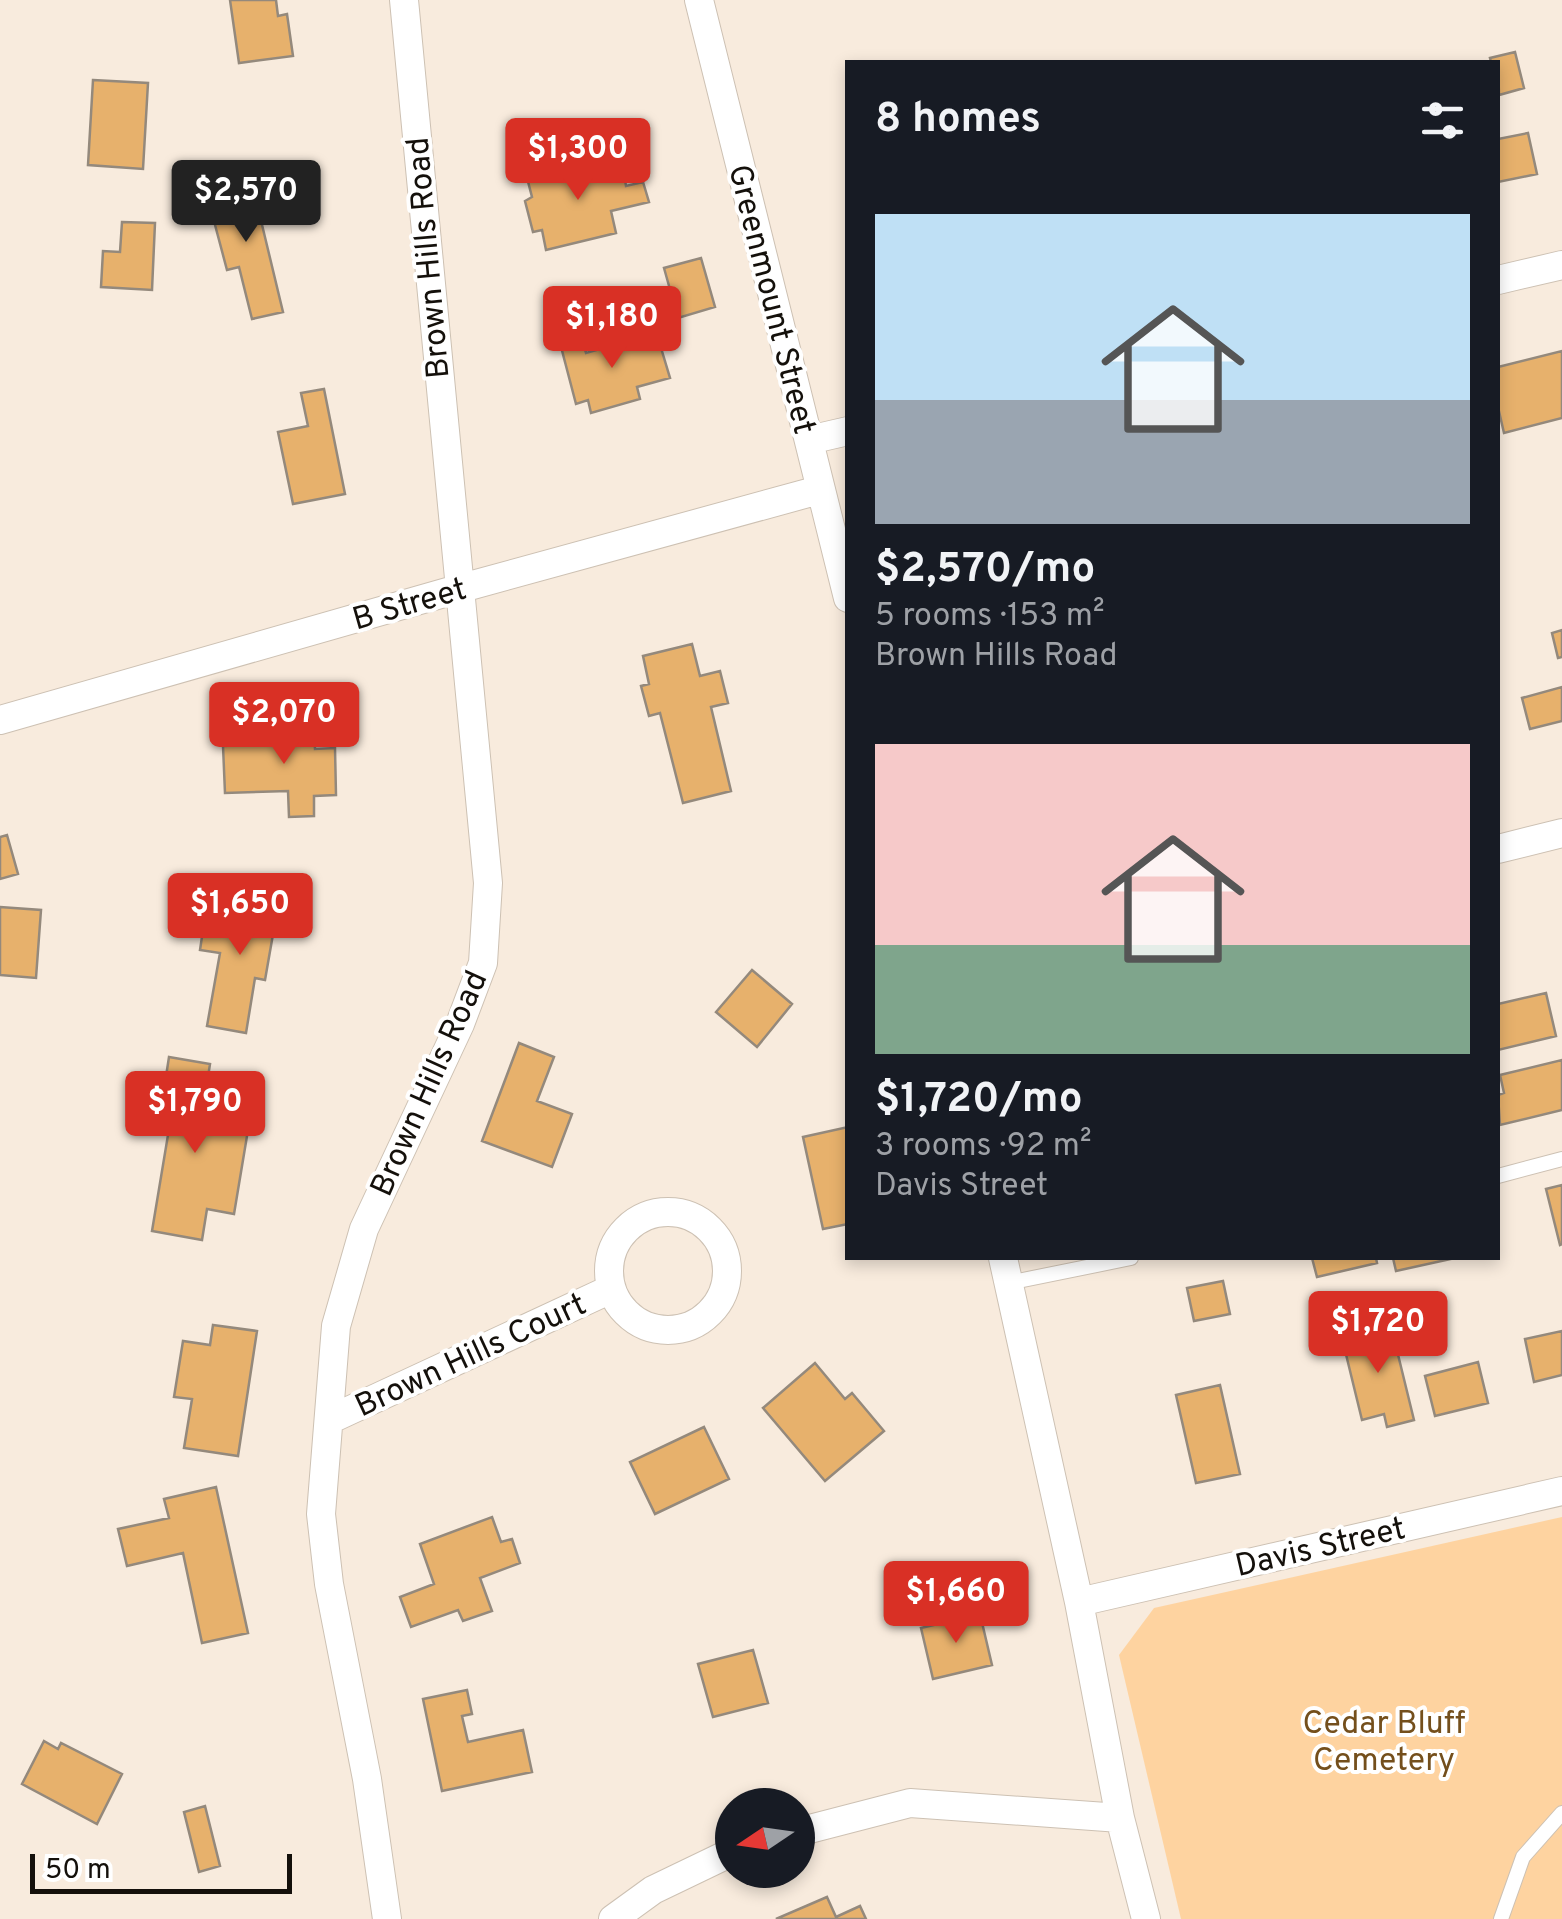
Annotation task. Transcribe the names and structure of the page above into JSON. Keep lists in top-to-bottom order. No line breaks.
{"streets":{"street":["Brown Hills Road","Greenmount Street","B Street","Brown Hills Court","Davis Street"]},"crossings":[["Brown Hills Road","B Street"],["Brown Hills Road","Brown Hills Court"],["Greenmount Street","B Street"]],"parks":["Cedar Bluff Cemetery"],"scale_bar":"50 m","north":"left","page":{"heading":"8 homes","price":["$1,300","$2,570","$1,180","$2,070","$1,650","$1,790","$1,720","$1,660"],"list":[{"name":"$2,570/mo","note":"5 rooms · 153 m² · Brown Hills Road"},{"name":"$1,720/mo","note":"3 rooms · 92 m² · Davis Street"}],"scale":"50 m"}}
